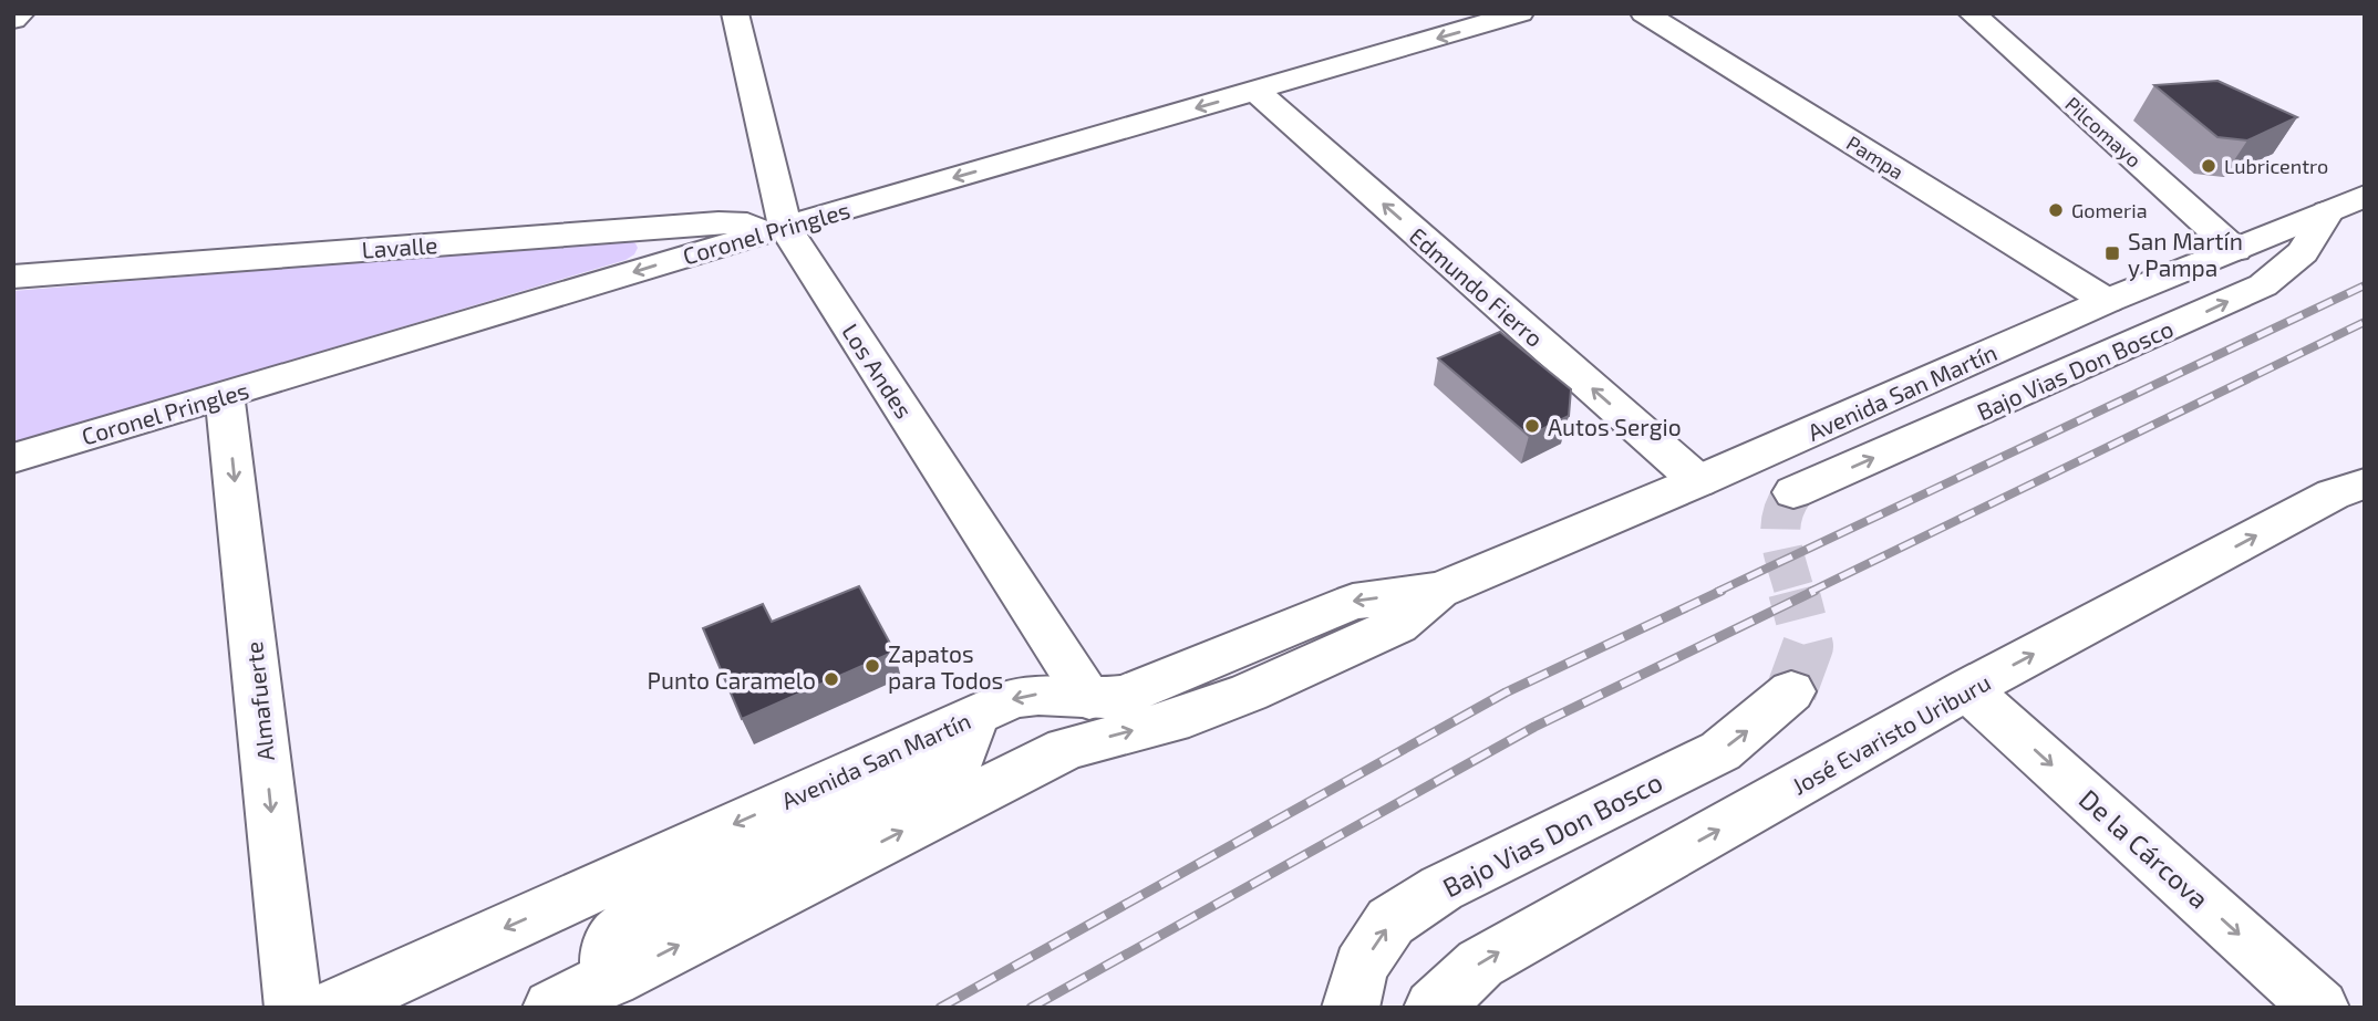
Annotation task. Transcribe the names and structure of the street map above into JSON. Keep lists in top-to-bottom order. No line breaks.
{"streets":{"street":["Pilcomayo","Pampa","Coronel Pringles","Lavalle","Edmundo Fierro","Bajo Vias Don Bosco","Los Andes","Avenida San Martín","Almafuerte","José Evaristo Uriburu","De la Cárcova"]},"crossings":[["Pilcomayo","Avenida San Martín"],["Pampa","Avenida San Martín"],["Coronel Pringles","Lavalle"],["Coronel Pringles","Edmundo Fierro"],["Coronel Pringles","Los Andes"],["Coronel Pringles","Almafuerte"],["Lavalle","Los Andes"],["Edmundo Fierro","Avenida San Martín"],["Bajo Vias Don Bosco","Avenida San Martín"],["Los Andes","Avenida San Martín"],["José Evaristo Uriburu","De la Cárcova"]],"one_way":["Coronel Pringles","Edmundo Fierro","Bajo Vias Don Bosco","Almafuerte","José Evaristo Uriburu","De la Cárcova"],"places":{"other":["Lubricentro","Gomeria","Autos Sergio","Zapatos para Todos","Punto Caramelo"],"transit":["San Martín y Pampa"]}}
